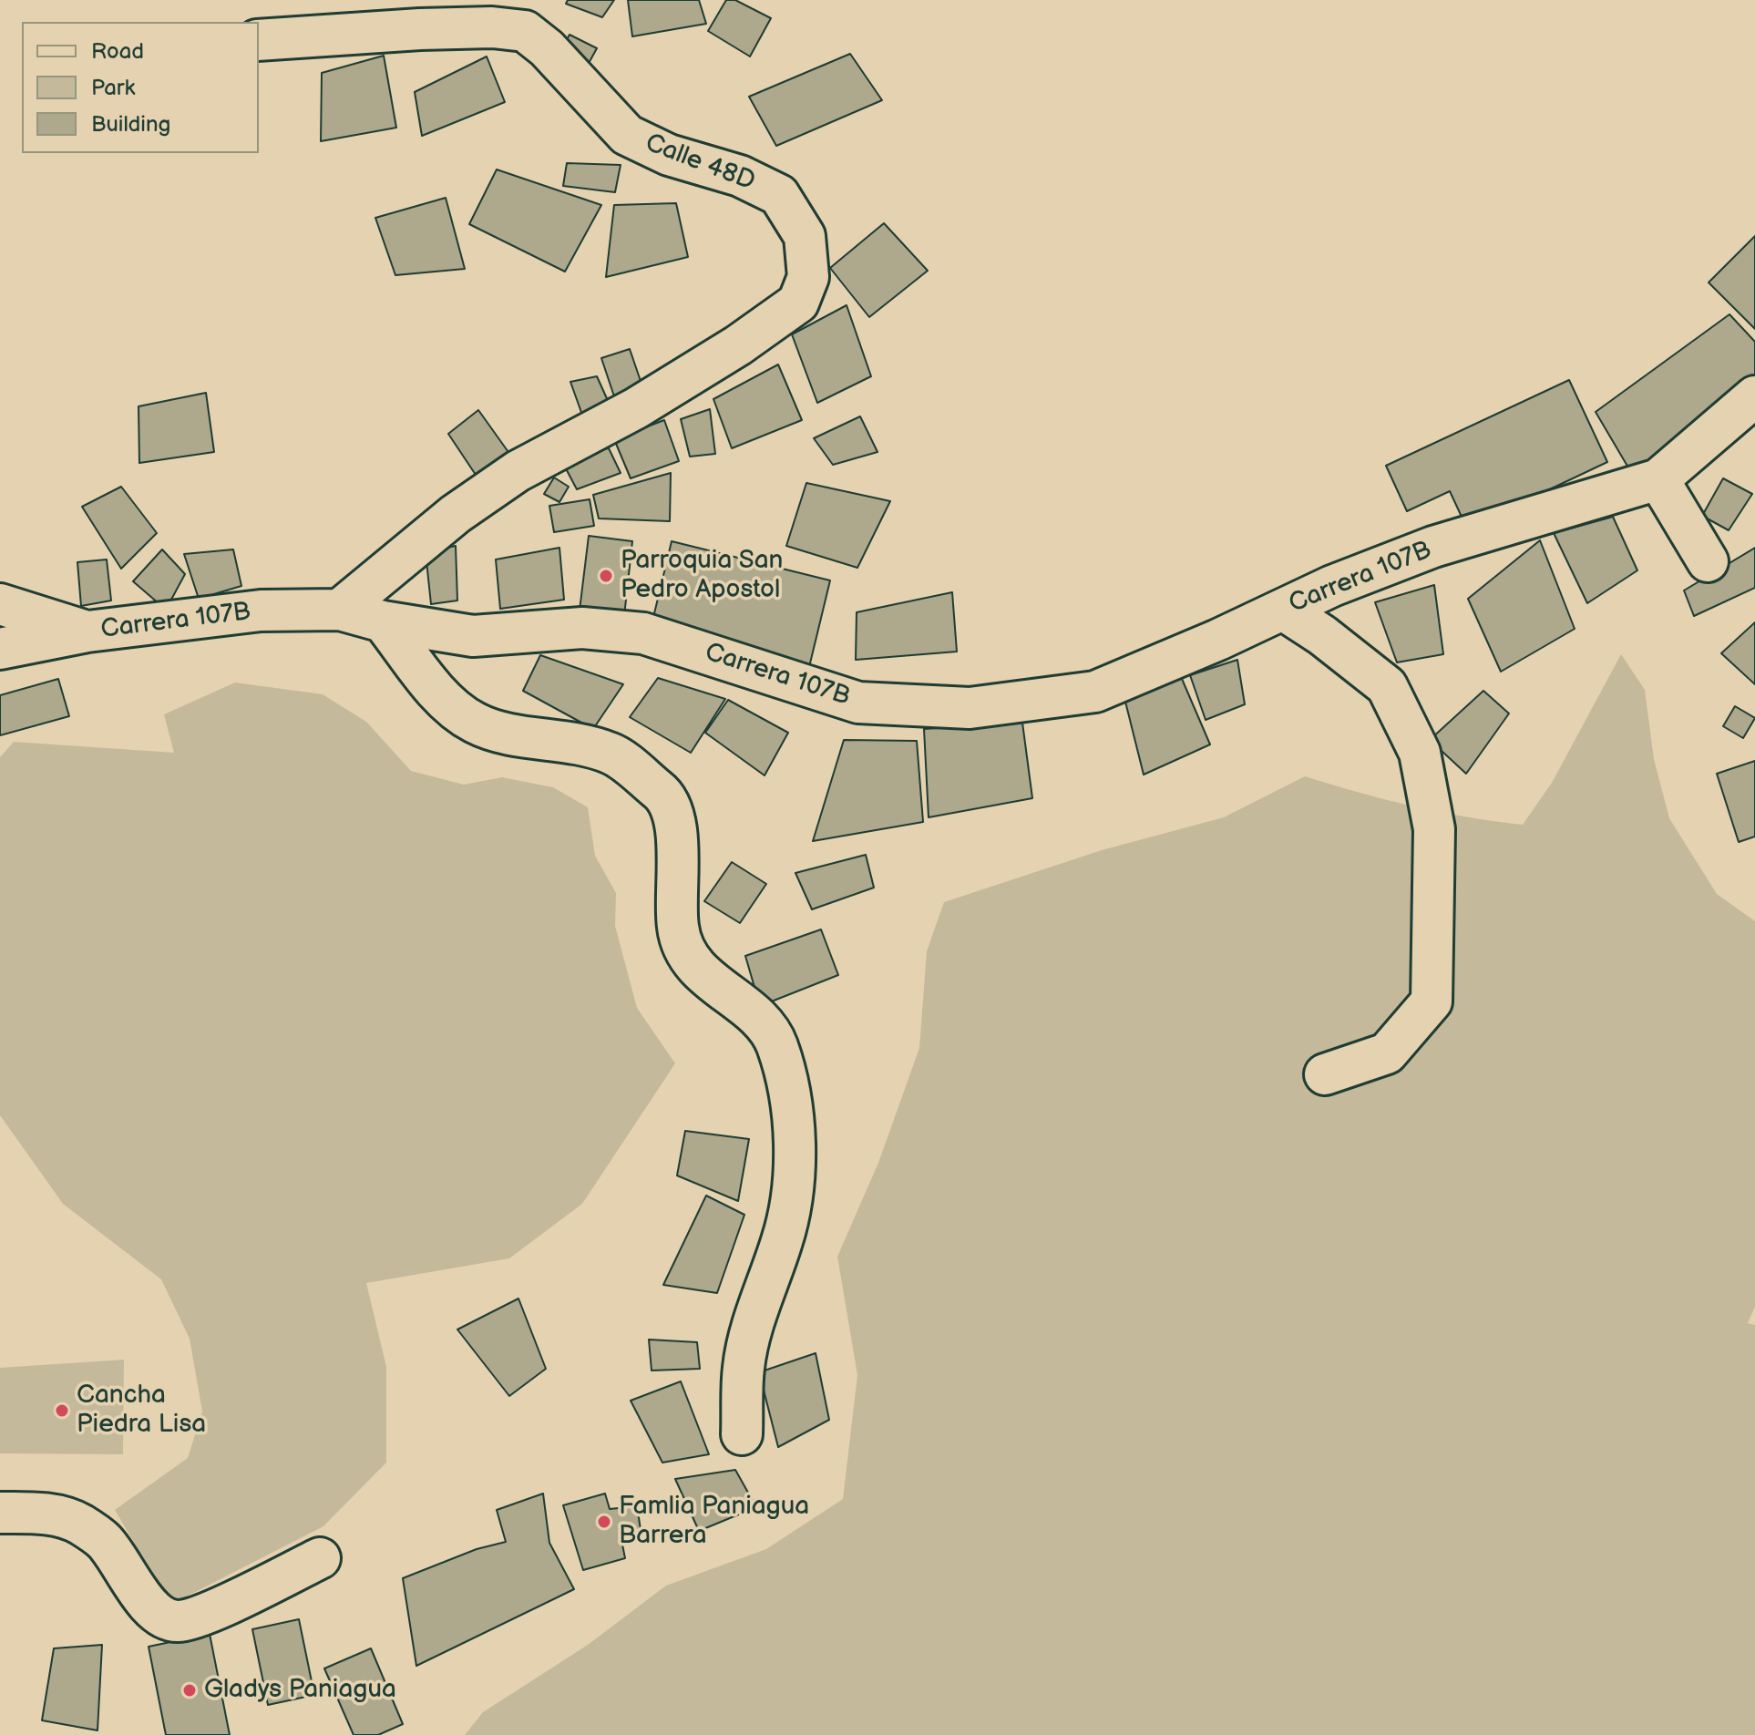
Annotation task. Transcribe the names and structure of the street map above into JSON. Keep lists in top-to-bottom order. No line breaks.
{"streets":{"street":["Calle 48D","Carrera 107B"]},"crossings":[["Calle 48D","Carrera 107B"]],"places":["Parroquia San Pedro Apostol","Cancha Piedra Lisa","Famlia Paniagua Barrera","Gladys Paniagua"],"legend":["Road","Park","Building"]}
